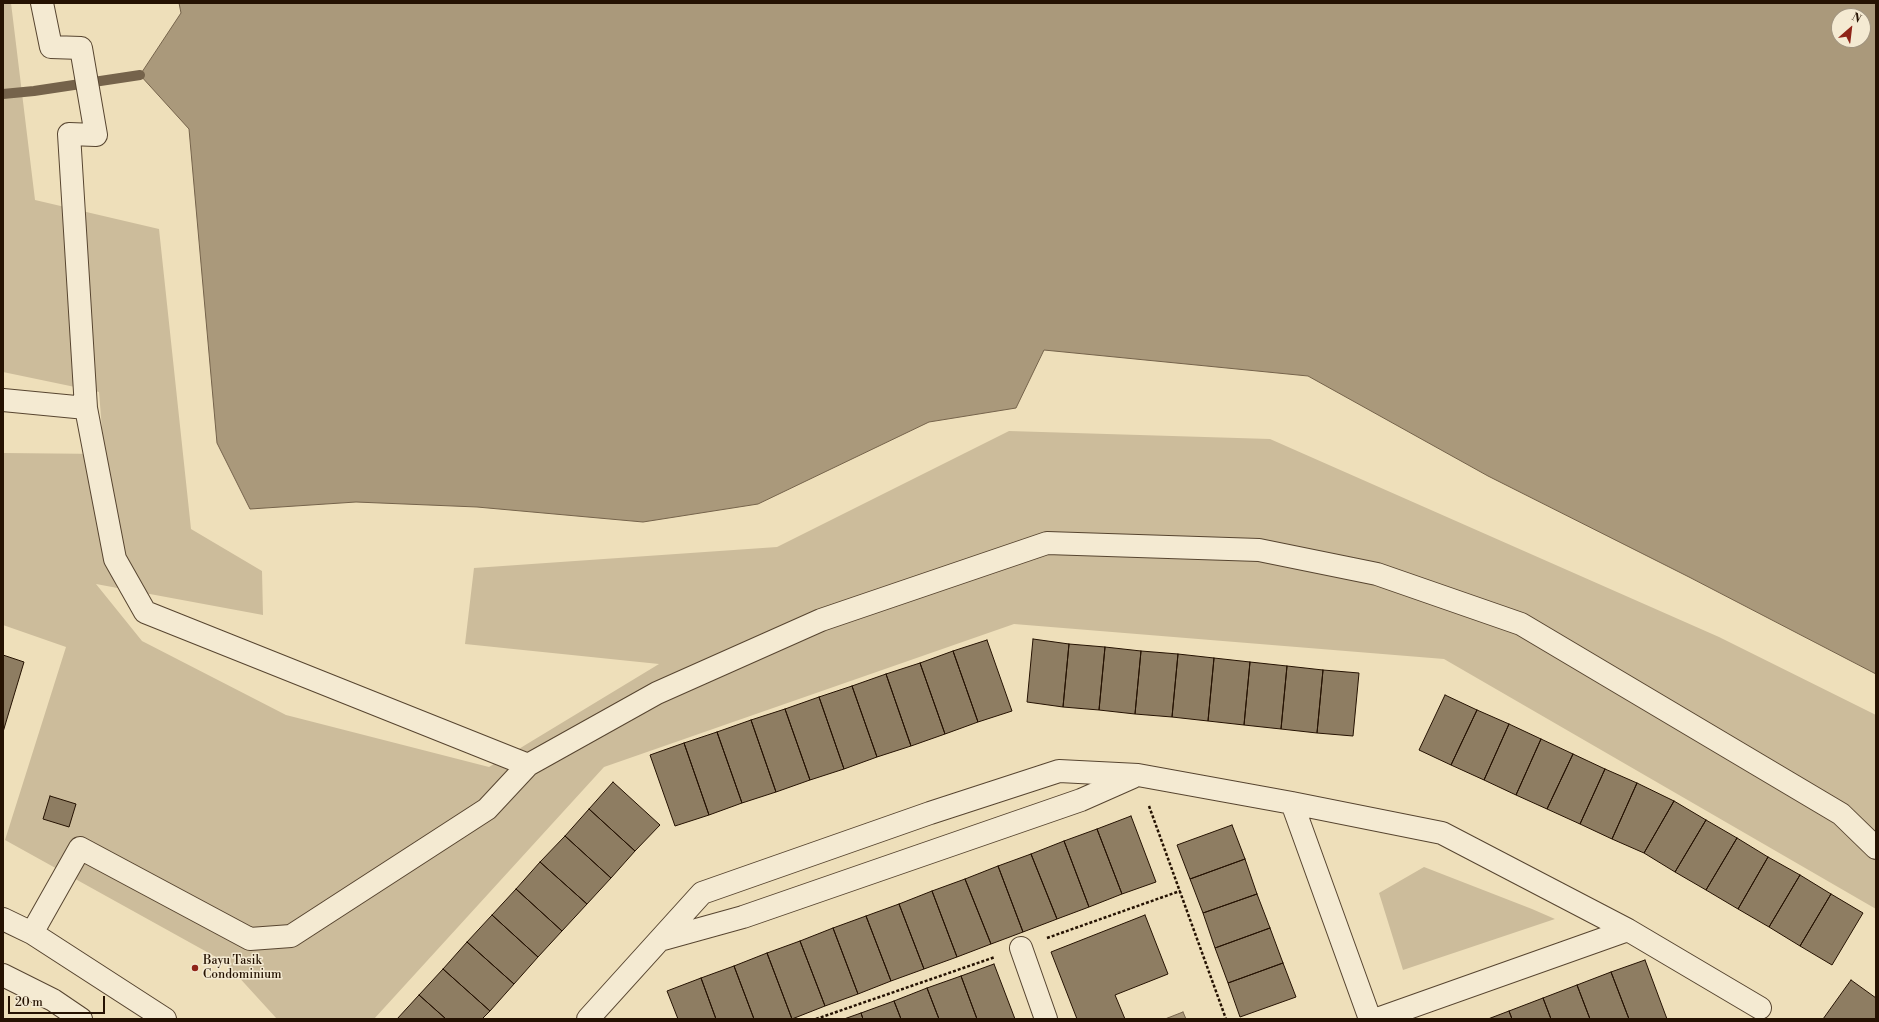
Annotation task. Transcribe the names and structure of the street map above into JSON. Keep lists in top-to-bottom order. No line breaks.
{"places":["Bayu Tasik Condominium"],"scale_bar":"20 m","north":"top right"}
